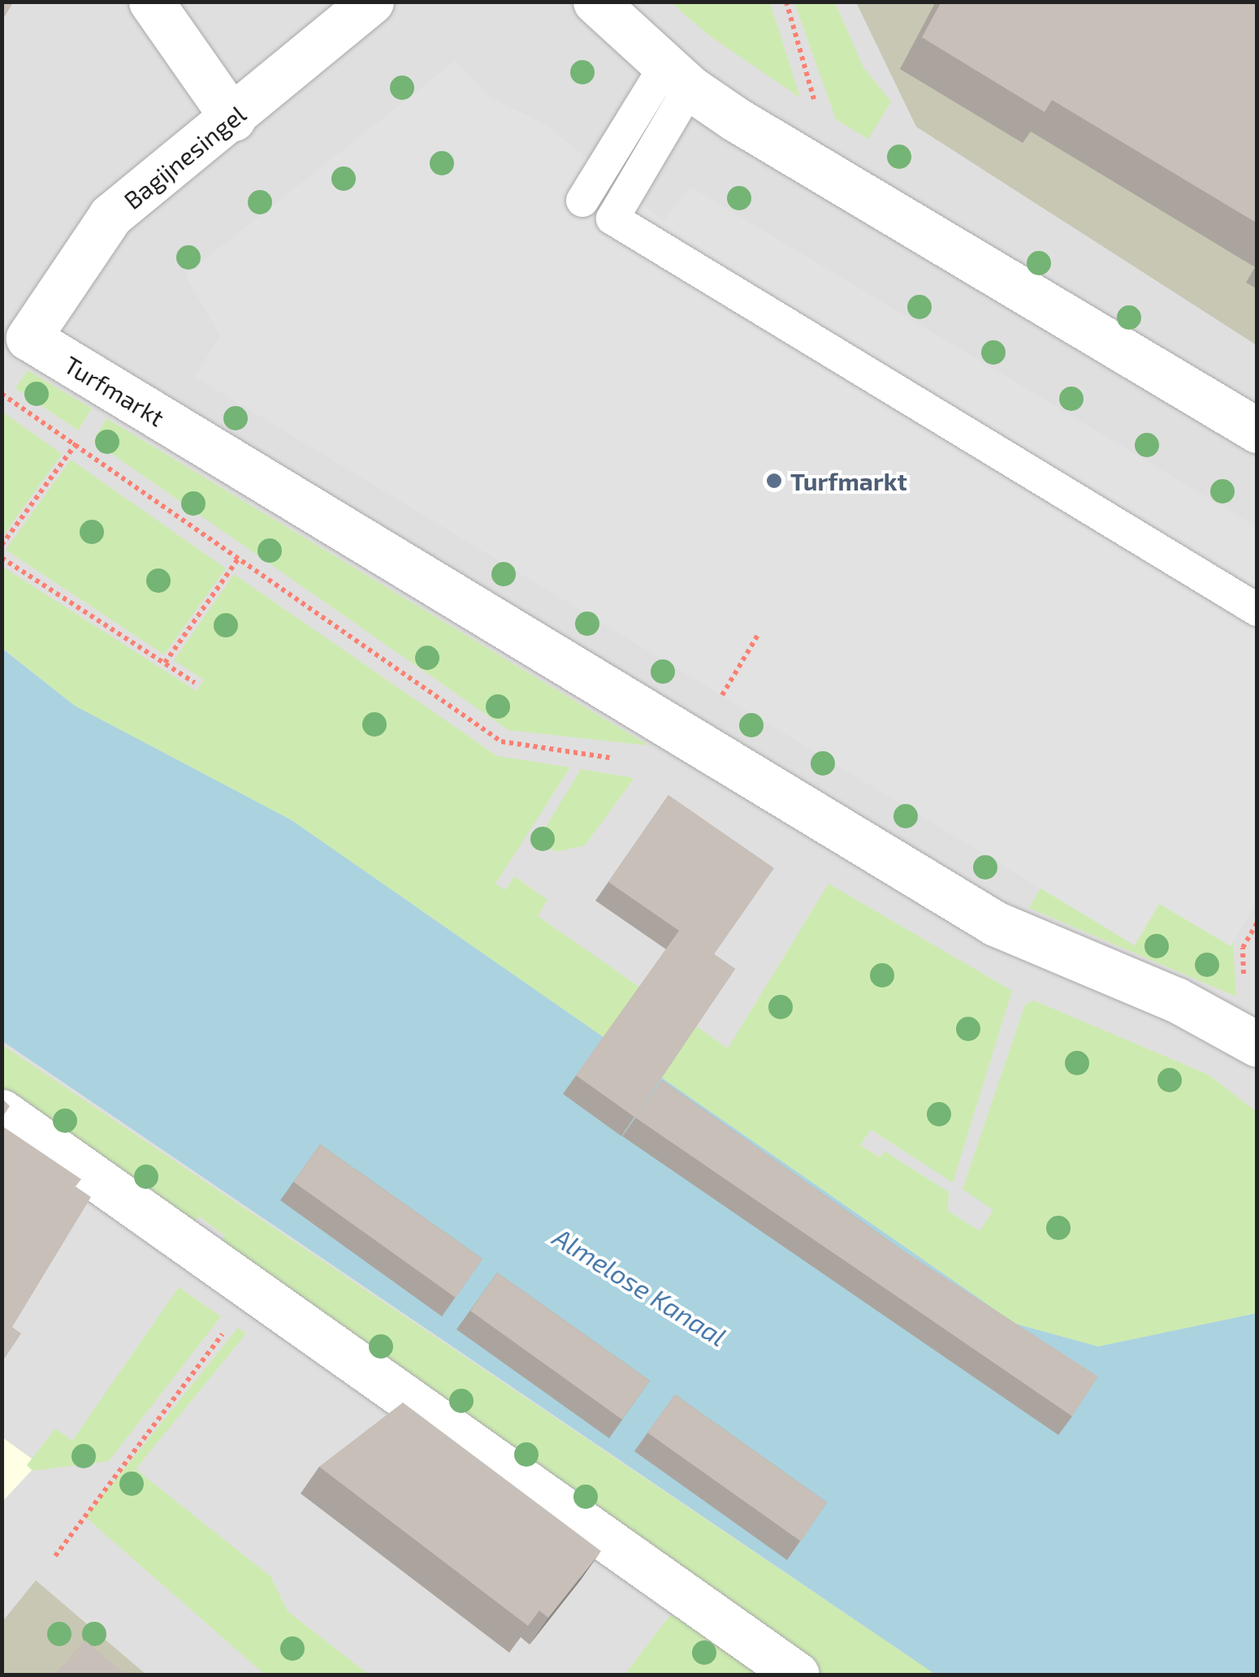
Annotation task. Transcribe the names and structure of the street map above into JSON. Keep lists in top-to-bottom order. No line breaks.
{"streets":{"street":["Bagijnesingel","Turfmarkt"]},"crossings":[["Bagijnesingel","Turfmarkt"]],"water":["Almelose Kanaal"],"places":["Turfmarkt"]}
